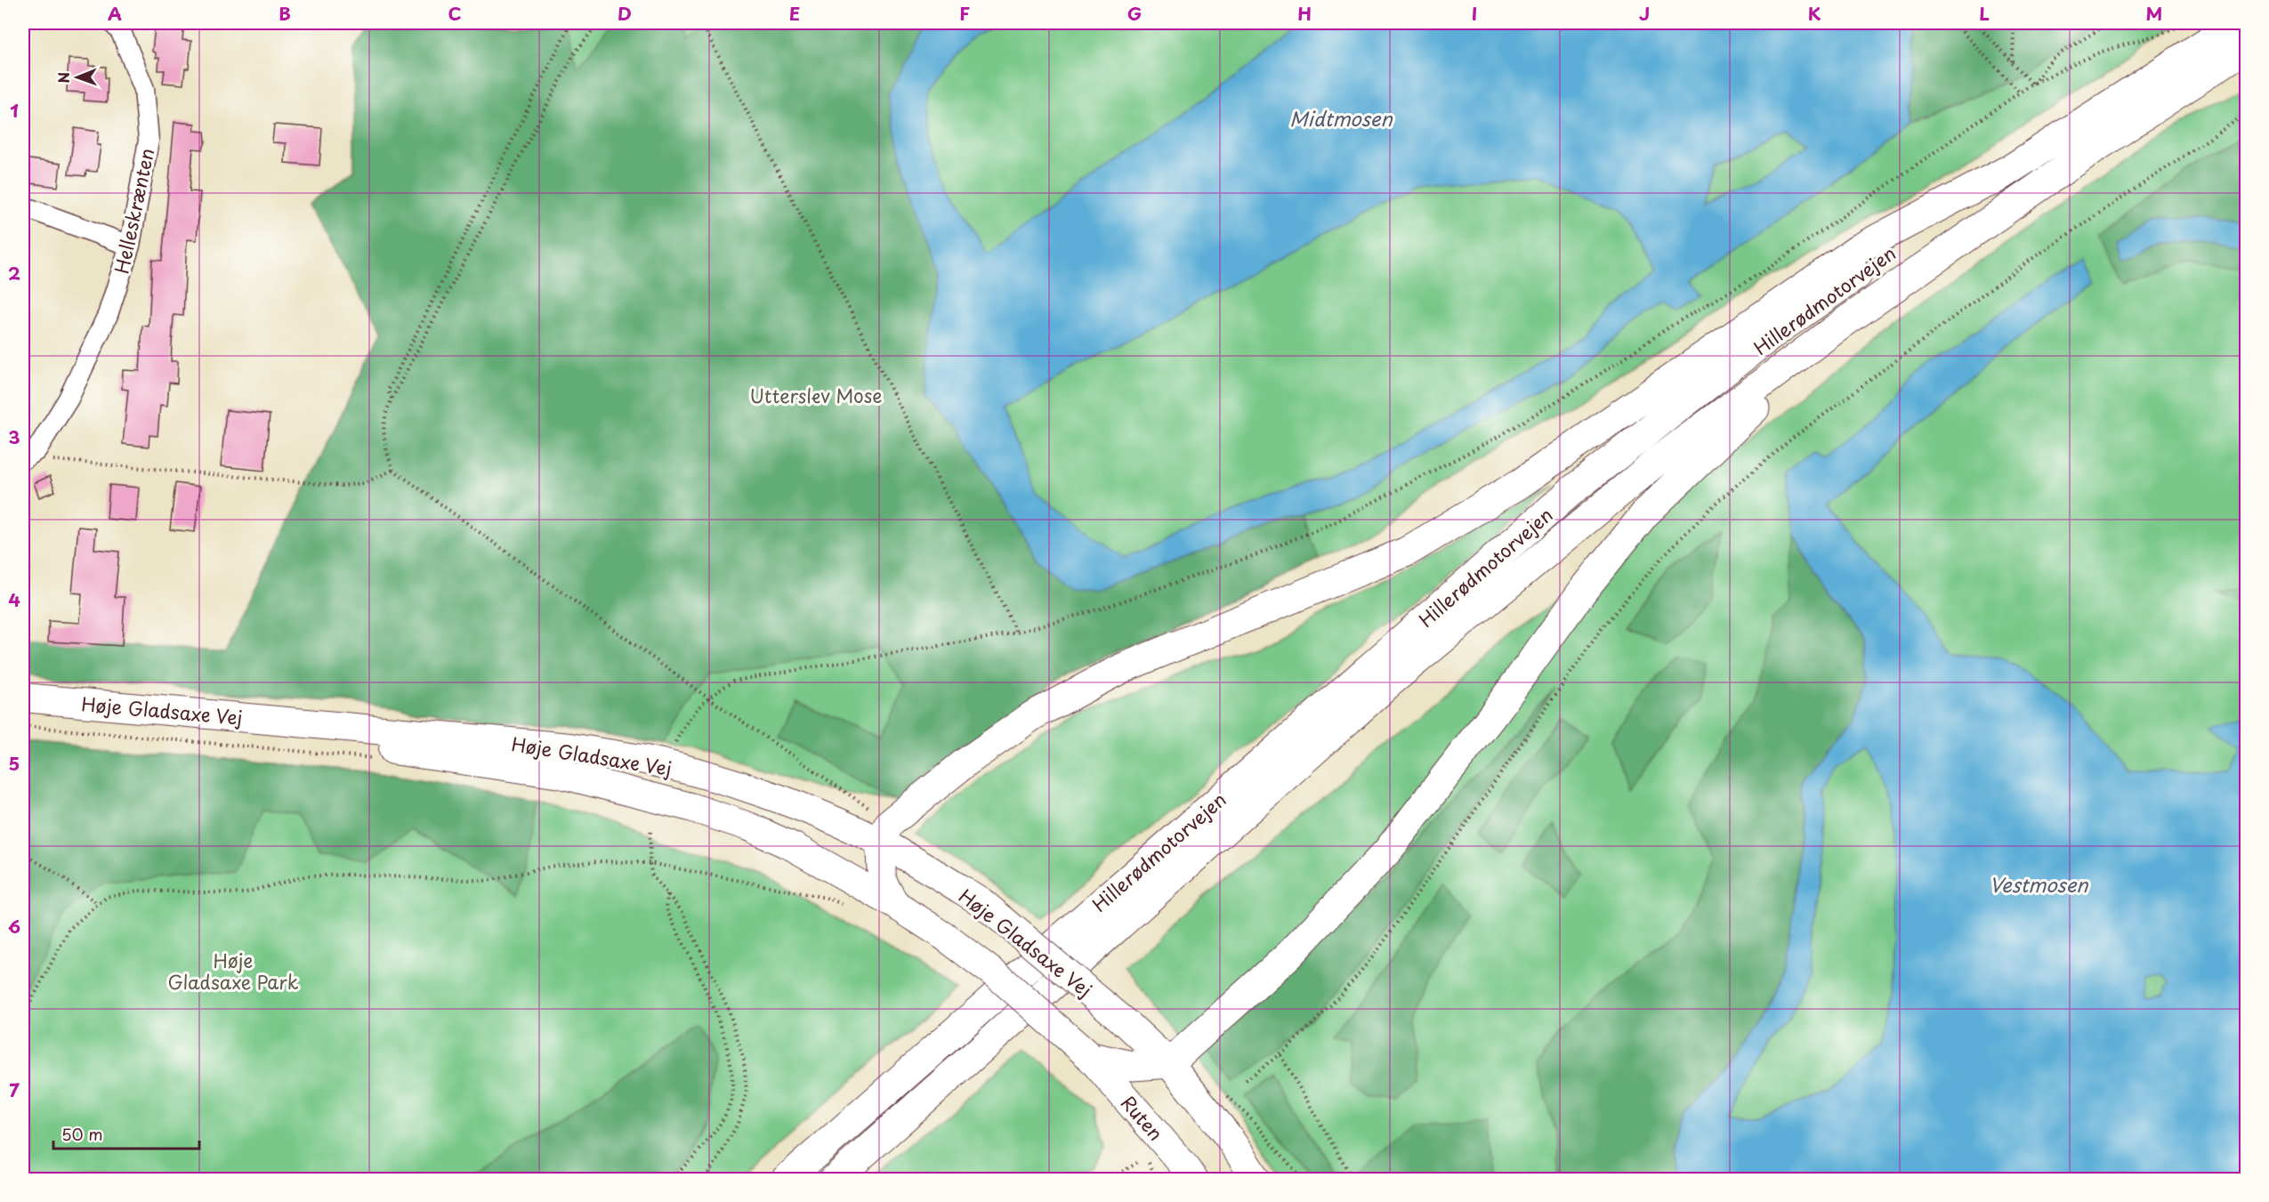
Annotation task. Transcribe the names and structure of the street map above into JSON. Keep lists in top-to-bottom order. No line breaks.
{"streets":{"main road":["Hillerødmotorvejen"],"street":["Helleskrænten","Høje Gladsaxe Vej","Ruten"]},"crossings":[["Høje Gladsaxe Vej","Ruten"]],"water":["Midtmosen","Vestmosen"],"parks":["Utterslev Mose","Høje Gladsaxe Park"],"scale_bar":"50 m","north":"left","grid":{"columns":["A","B","C","D","E","F","G","H","I","J","K","L","M"],"rows":["1","2","3","4","5","6","7"]}}
